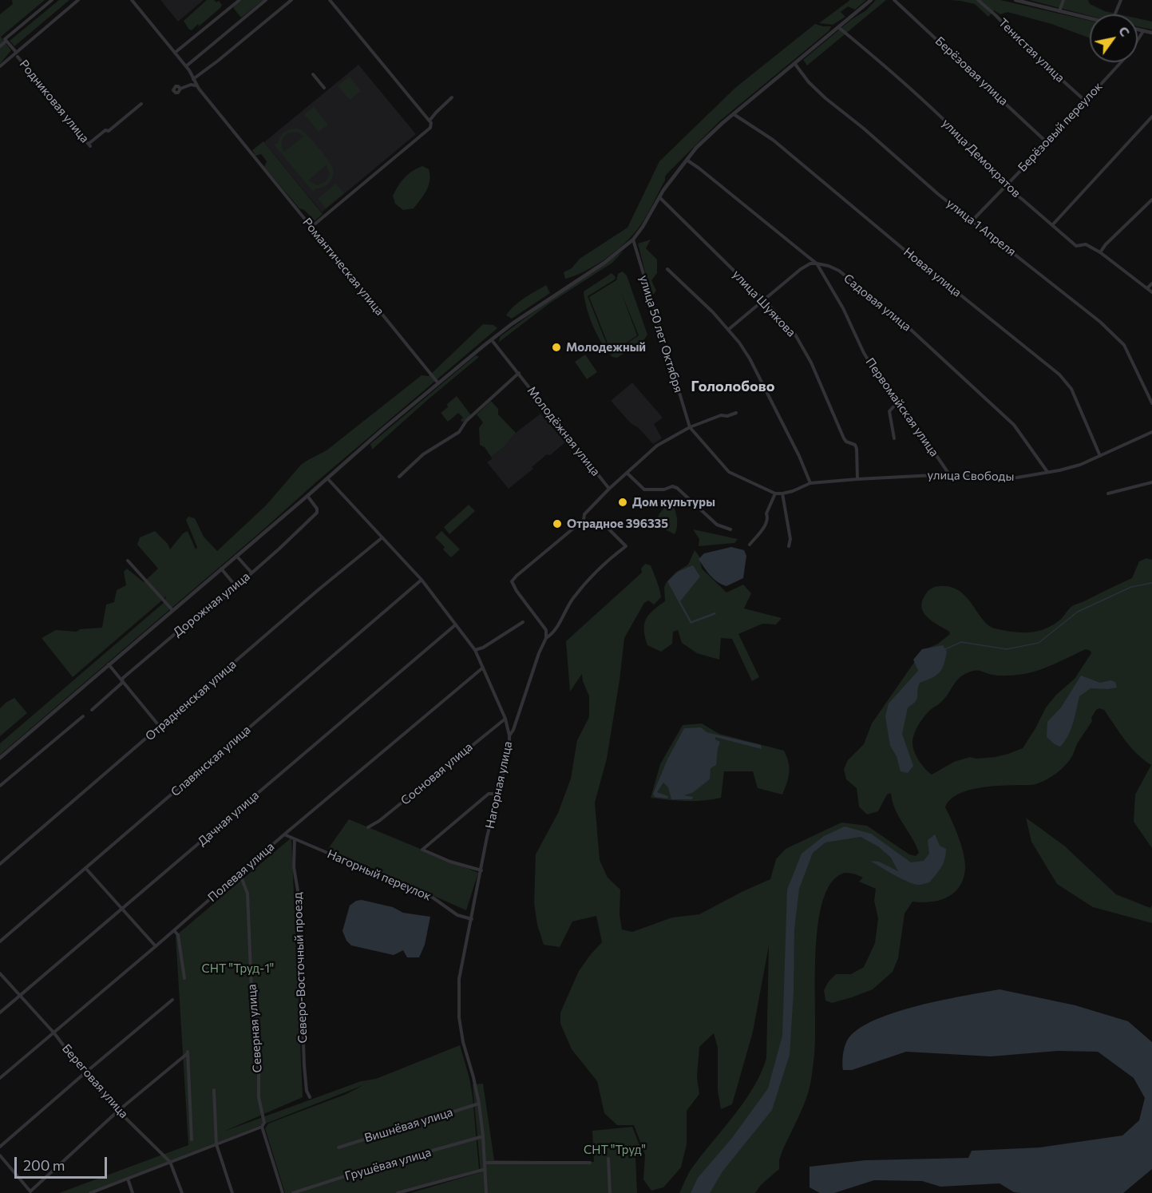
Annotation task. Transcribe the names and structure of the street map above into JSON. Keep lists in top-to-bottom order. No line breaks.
{"streets":{"street":["Тенистая улица","Берёзовая улица","Родниковая улица","Берёзовый переулок","улица Демократов","улица 1 Апреля","Романтическая улица","Новая улица","Садовая улица","улица Шуякова","улица 50 лет Октября","Первомайская улица","Молодёжная улица","улица Свободы","Дорожная улица","Отрадненская улица","Славянская улица","Сосновая улица","Нагорная улица","Дачная улица","Полевая улица","Нагорный переулок","Северо-Восточный проезд","Северная улица","Береговая улица","Вишнёвая улица","Грушёвая улица"]},"crossings":[["Тенистая улица","Берёзовый переулок"],["Берёзовая улица","Берёзовый переулок"],["Берёзовый переулок","улица Демократов"],["Берёзовый переулок","улица 1 Апреля"],["Новая улица","улица Свободы"],["Садовая улица","Первомайская улица"],["Садовая улица","улица Свободы"],["улица Шуякова","улица Свободы"],["улица 50 лет Октября","улица Свободы"],["Первомайская улица","улица Свободы"],["Отрадненская улица","Нагорная улица"],["Славянская улица","Нагорная улица"],["Сосновая улица","Нагорная улица"],["Нагорная улица","Дачная улица"],["Нагорная улица","Полевая улица"],["Нагорная улица","Нагорный переулок"],["Нагорная улица","Вишнёвая улица"],["Нагорная улица","Грушёвая улица"],["Дачная улица","Береговая улица"],["Полевая улица","Нагорный переулок"],["Полевая улица","Северная улица"],["Полевая улица","Береговая улица"],["Нагорный переулок","Северо-Восточный проезд"]],"districts":["Гололобово"],"parks":["СНТ \"Труд-1\"","СНТ \"Труд\""],"places":["Молодежный","Дом культуры","Отрадное 396335"],"scale_bar":"200 m","north":"top right"}
